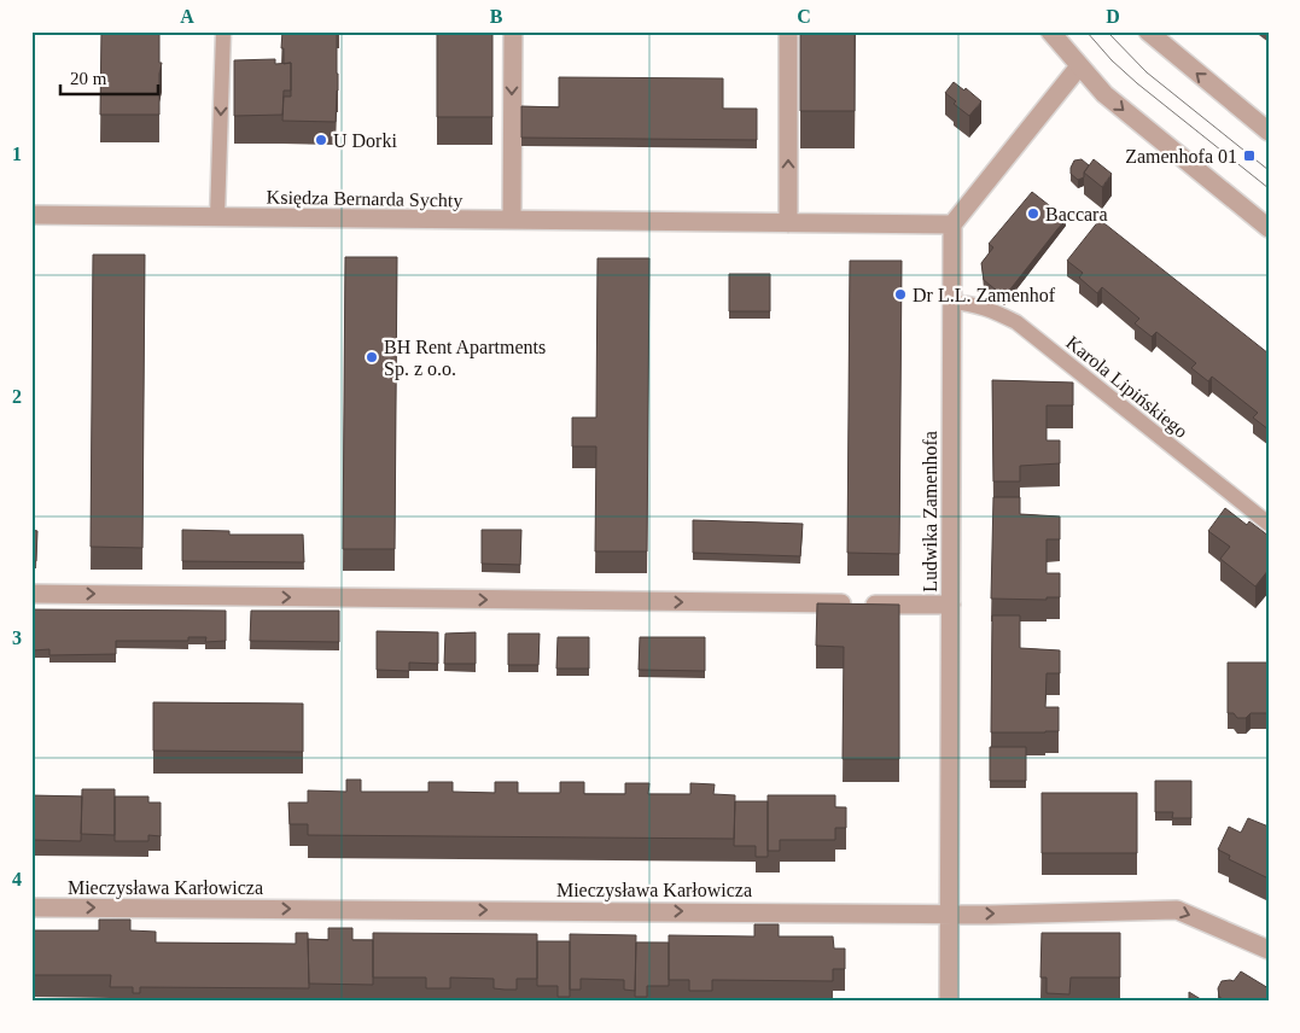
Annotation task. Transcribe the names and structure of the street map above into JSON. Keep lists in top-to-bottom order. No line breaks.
{"streets":{"street":["Księdza Bernarda Sychty","Ludwika Zamenhofa","Mieczysława Karłowicza"],"lane":["Karola Lipińskiego"]},"crossings":[["Księdza Bernarda Sychty","Ludwika Zamenhofa"],["Karola Lipińskiego","Ludwika Zamenhofa"],["Ludwika Zamenhofa","Mieczysława Karłowicza"]],"one_way":["Mieczysława Karłowicza"],"places":{"other":["U Dorki","Baccara","Dr L.L. Zamenhof","BH Rent Apartments Sp. z o.o."],"transit":["Zamenhofa 01"]},"scale_bar":"20 m","grid":{"columns":["A","B","C","D"],"rows":["1","2","3","4"]}}
